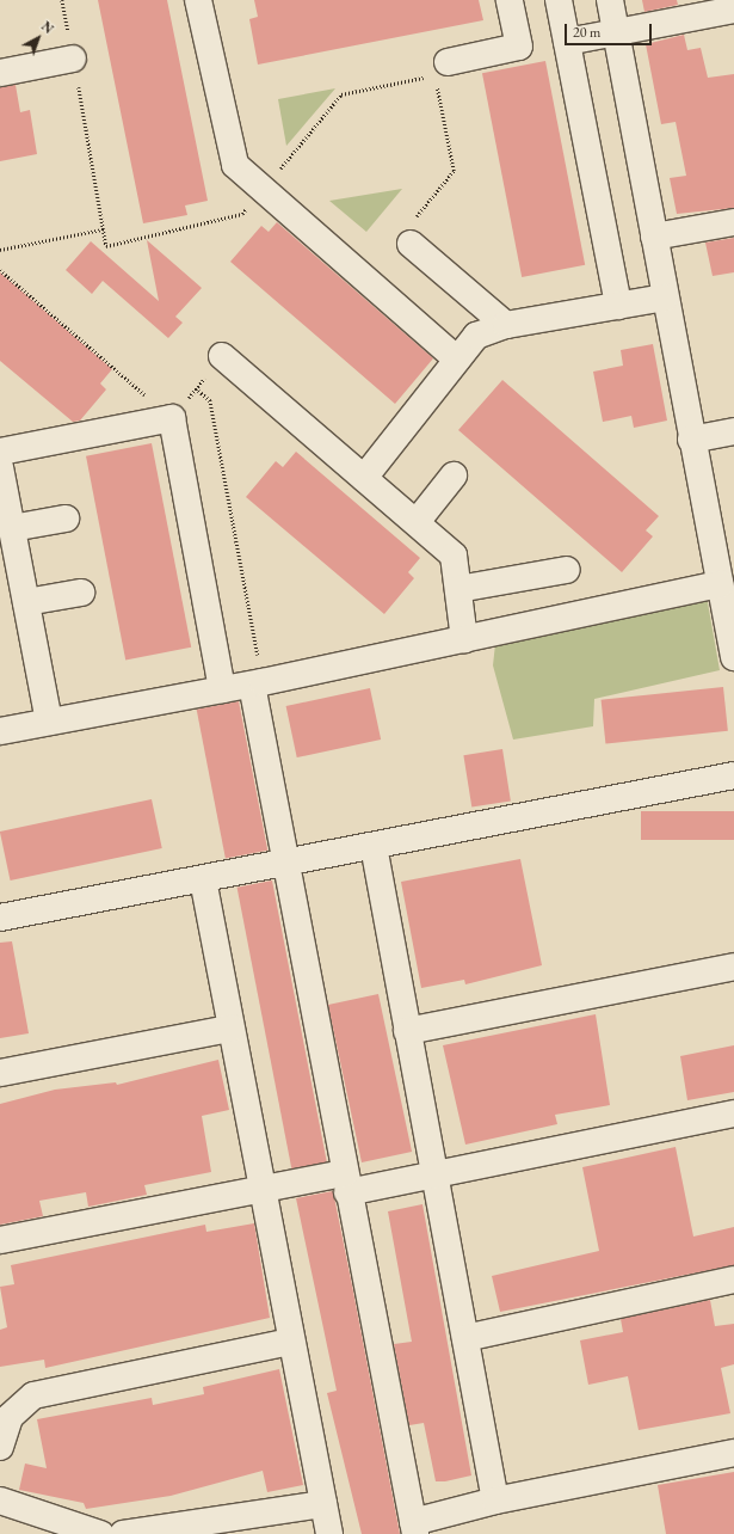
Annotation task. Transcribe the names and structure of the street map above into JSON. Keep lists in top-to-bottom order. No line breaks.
{"scale_bar":"20 m","north":"top right"}
